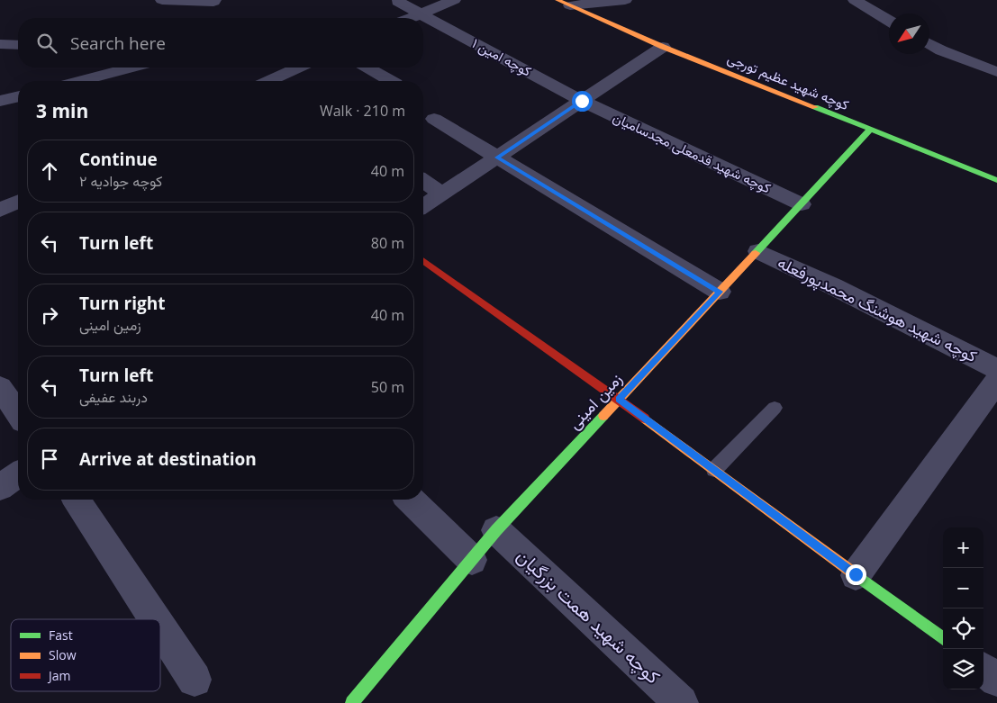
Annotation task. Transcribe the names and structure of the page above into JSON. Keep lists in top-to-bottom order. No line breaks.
{"streets":{"street":["کوچه امین ۱","کوچه شهید عظیم تورجی","کوچه شهید قدمعلی مجدسامیان","کوچه شهید هوشنگ محمدپورفعله","زمین امینی","کوچه شهید همت بزرگیان"]},"crossings":[["کوچه امین ۱","کوچه شهید قدمعلی مجدسامیان"],["کوچه شهید عظیم تورجی","زمین امینی"],["کوچه شهید قدمعلی مجدسامیان","زمین امینی"],["کوچه شهید هوشنگ محمدپورفعله","زمین امینی"],["زمین امینی","کوچه شهید همت بزرگیان"]],"legend":["Fast","Slow","Jam"],"north":"bottom left","page":{"search":"Search here","heading":["3 min","Walk · 210 m"],"list":[["Continue","کوچه جوادیه ۲","40 m"],["Turn left","80 m"],["Turn right","زمین امینی","40 m"],["Turn left","دربند عفیفی","50 m"],"Arrive at destination"],"map_buttons":["+","−"]}}
